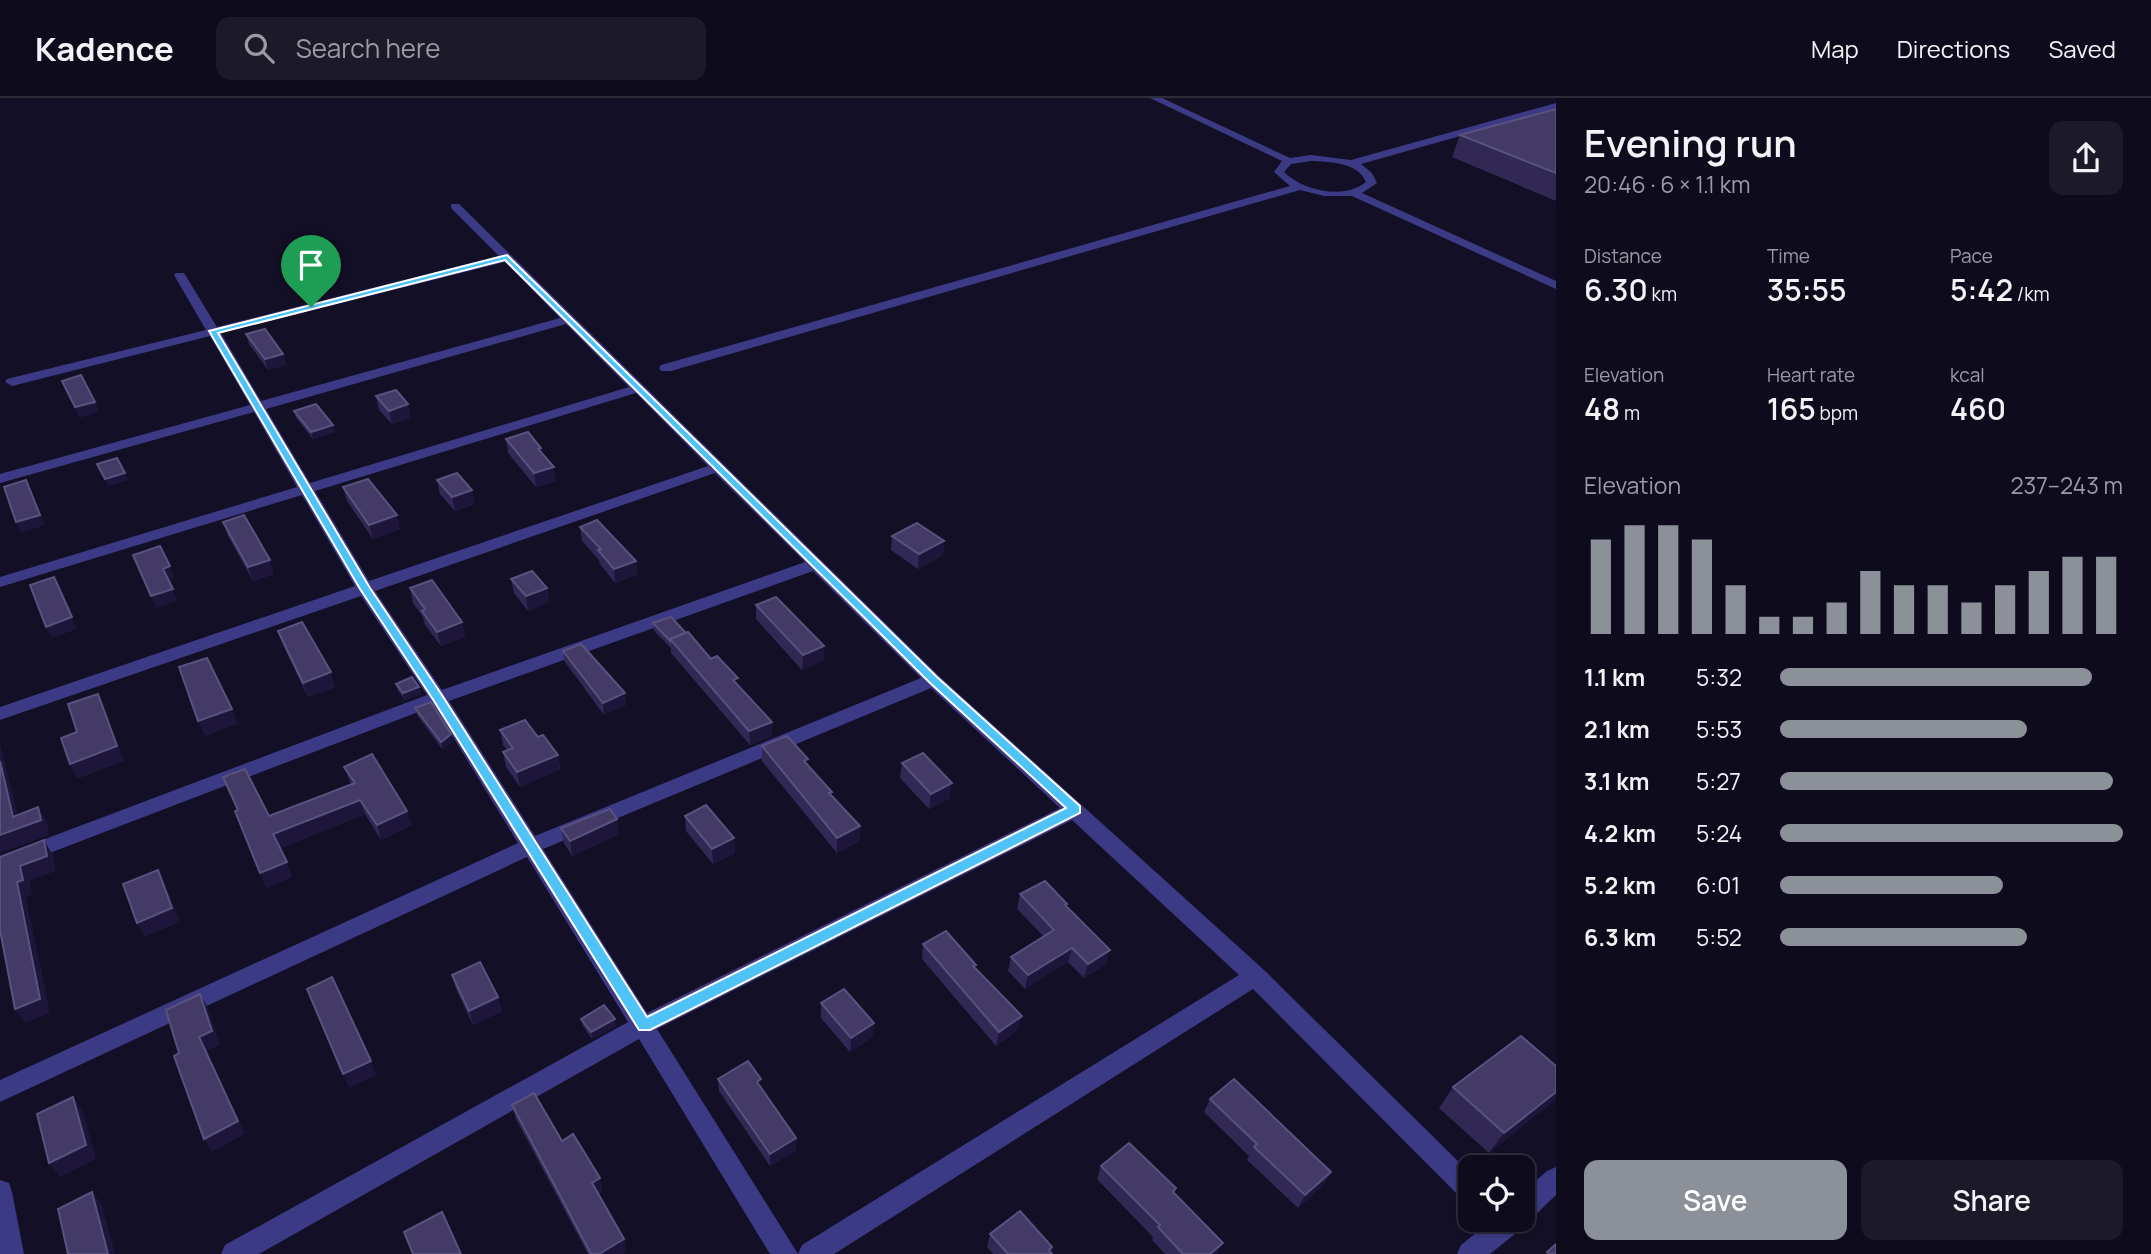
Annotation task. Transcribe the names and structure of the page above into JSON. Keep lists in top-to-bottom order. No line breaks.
{"page":{"header":"Kadence","search":"Search here","nav":["Map","Directions","Saved"],"heading":["Evening run","20:46 · 6 × 1.1 km"],"stats":[["Distance","6.30 km"],["Time","35:55"],["Pace","5:42 /km"],["Elevation","48 m"],["Heart rate","165 bpm"],["kcal","460"]],"chart":["Elevation","237–243 m"],"list":[{"name":"1.1 km","note":"5:32"},{"name":"2.1 km","note":"5:53"},{"name":"3.1 km","note":"5:27"},{"name":"4.2 km","note":"5:24"},{"name":"5.2 km","note":"6:01"},{"name":"6.3 km","note":"5:52"}],"buttons":["Save","Share"]}}
